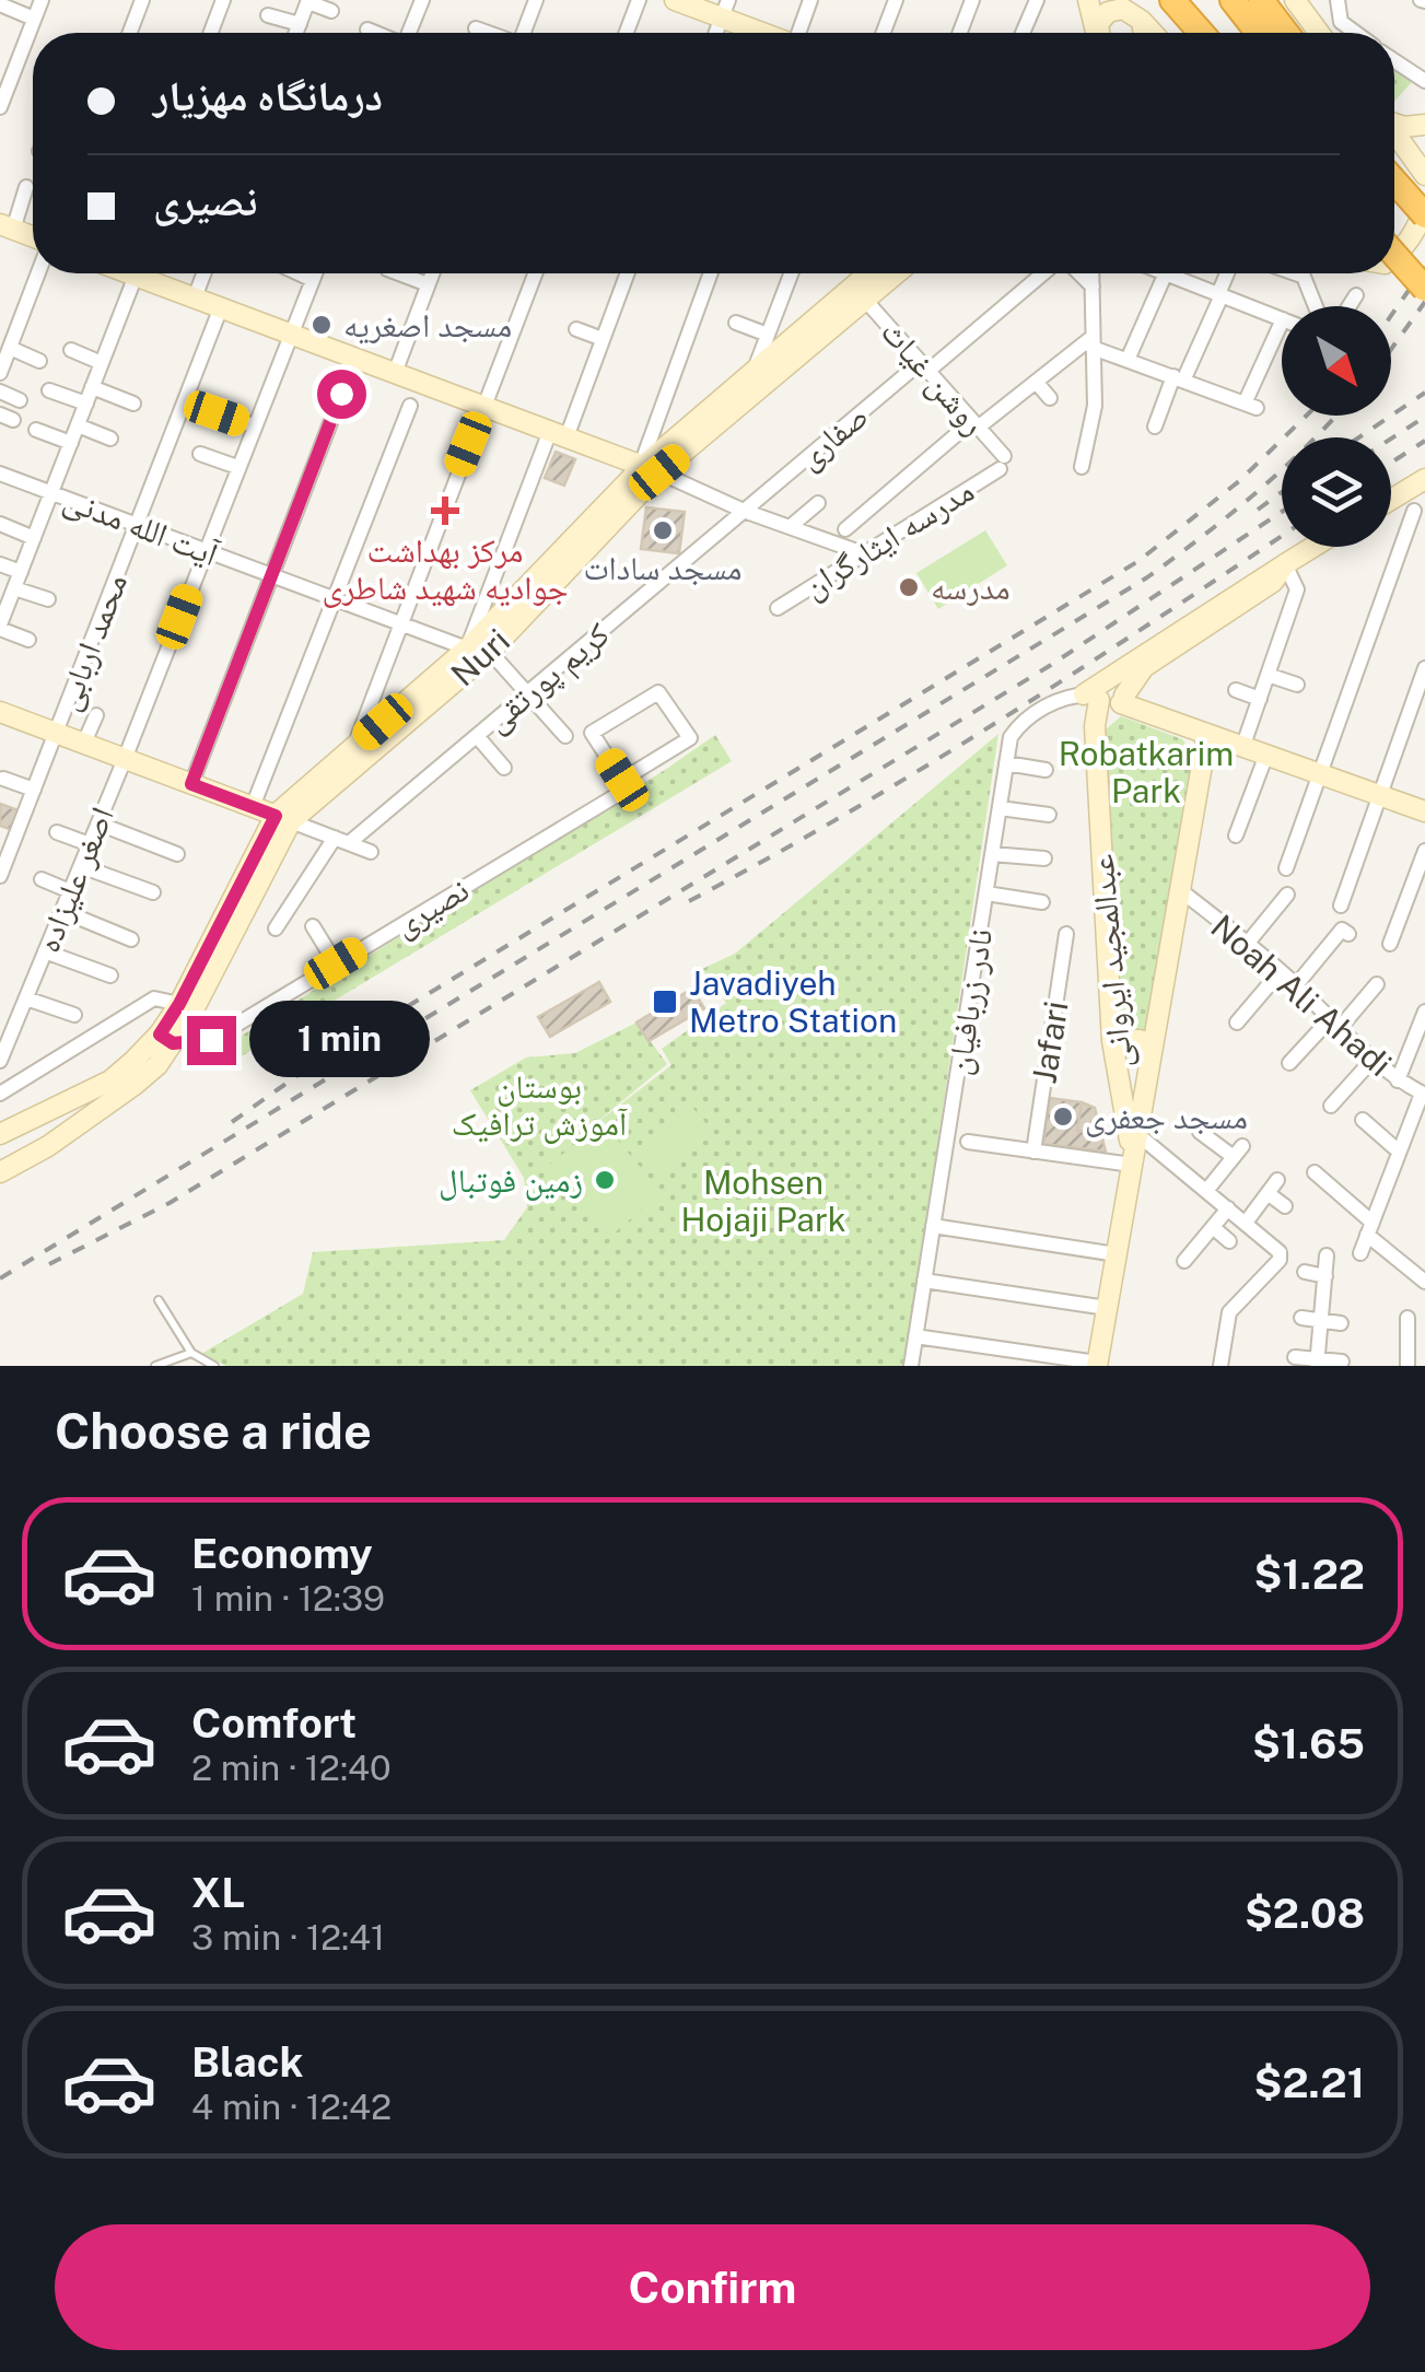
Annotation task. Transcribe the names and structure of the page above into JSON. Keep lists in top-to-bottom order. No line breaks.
{"streets":{"main road":["Nuri","عبدالمجید ایروانی","نادر زربافیان"],"street":["روشن غیاث","صفاری","آیت‌ الله مدنی","مدرسه ایثارگران","محمد اربابی","کریم پورتقی","اصغر علیزاده","نصیری","Noah Ali Ahadi","Jafari"]},"crossings":[["روشن غیاث","صفاری"],["روشن غیاث","مدرسه ایثارگران"],["روشن غیاث","Nuri"],["صفاری","کریم پورتقی"],["آیت‌ الله مدنی","محمد اربابی"],["آیت‌ الله مدنی","Nuri"],["آیت‌ الله مدنی","اصغر علیزاده"],["Nuri","نصیری"],["عبدالمجید ایروانی","Noah Ali Ahadi"],["عبدالمجید ایروانی","نادر زربافیان"]],"parks":["Robatkarim Park","بوستان آموزش ترافیک","Mohsen Hojaji Park"],"places":{"other":["مسجد اصغریه","مسجد سادات","مدرسه","مسجد جعفری","زمین فوتبال"],"health":["مرکز بهداشت جوادیه شهید شاطری"],"transit":["Javadiyeh Metro Station"]},"north":"bottom right","page":{"banner":["درمانگاه مهزیار","نصیری"],"bubble":"1 min","heading":"Choose a ride","list":[{"name":"Economy","note":"1 min · 12:39","value":"$1.22"},{"name":"Comfort","note":"2 min · 12:40","value":"$1.65"},{"name":"XL","note":"3 min · 12:41","value":"$2.08"},{"name":"Black","note":"4 min · 12:42","value":"$2.21"}],"buttons":"Confirm"}}
